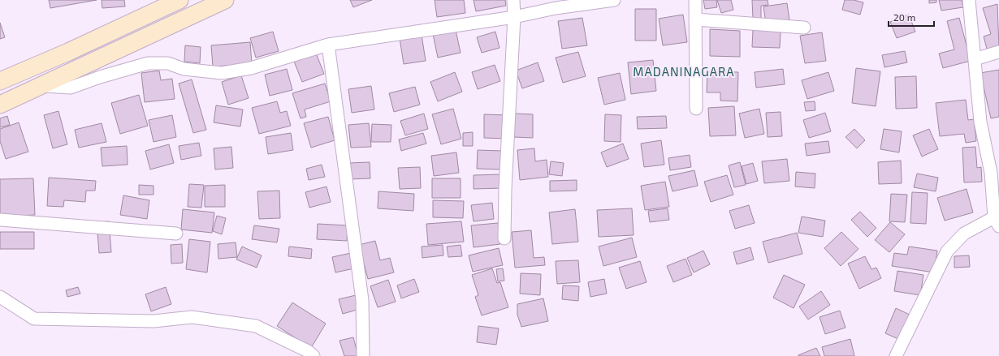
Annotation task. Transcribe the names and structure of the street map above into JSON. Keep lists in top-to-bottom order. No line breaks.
{"districts":["MADANINAGARA"],"scale_bar":"20 m"}
